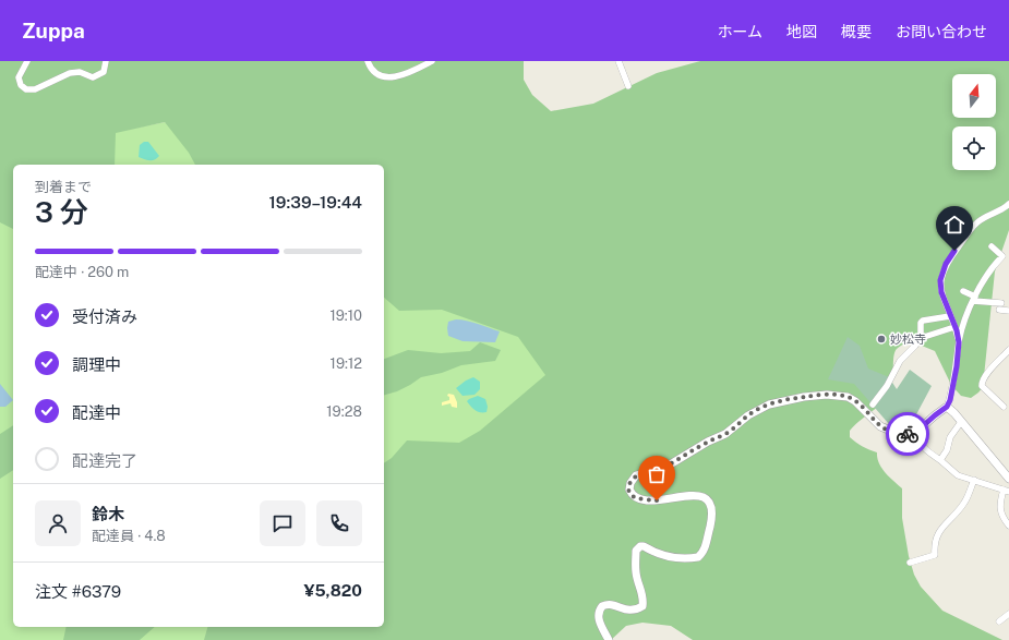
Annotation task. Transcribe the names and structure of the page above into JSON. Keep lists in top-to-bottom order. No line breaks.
{"places":["妙松寺"],"north":"top","page":{"header":"Zuppa","nav":["ホーム","地図","概要","お問い合わせ"],"heading":["3 分","到着まで","19:39–19:44"],"panel":["鈴木","配達員 · 4.8","注文 #6379","¥5,820"],"bar":"配達中 · 260 m","list":[["受付済み","19:10"],["調理中","19:12"],["配達中","19:28"],"配達完了"]}}
